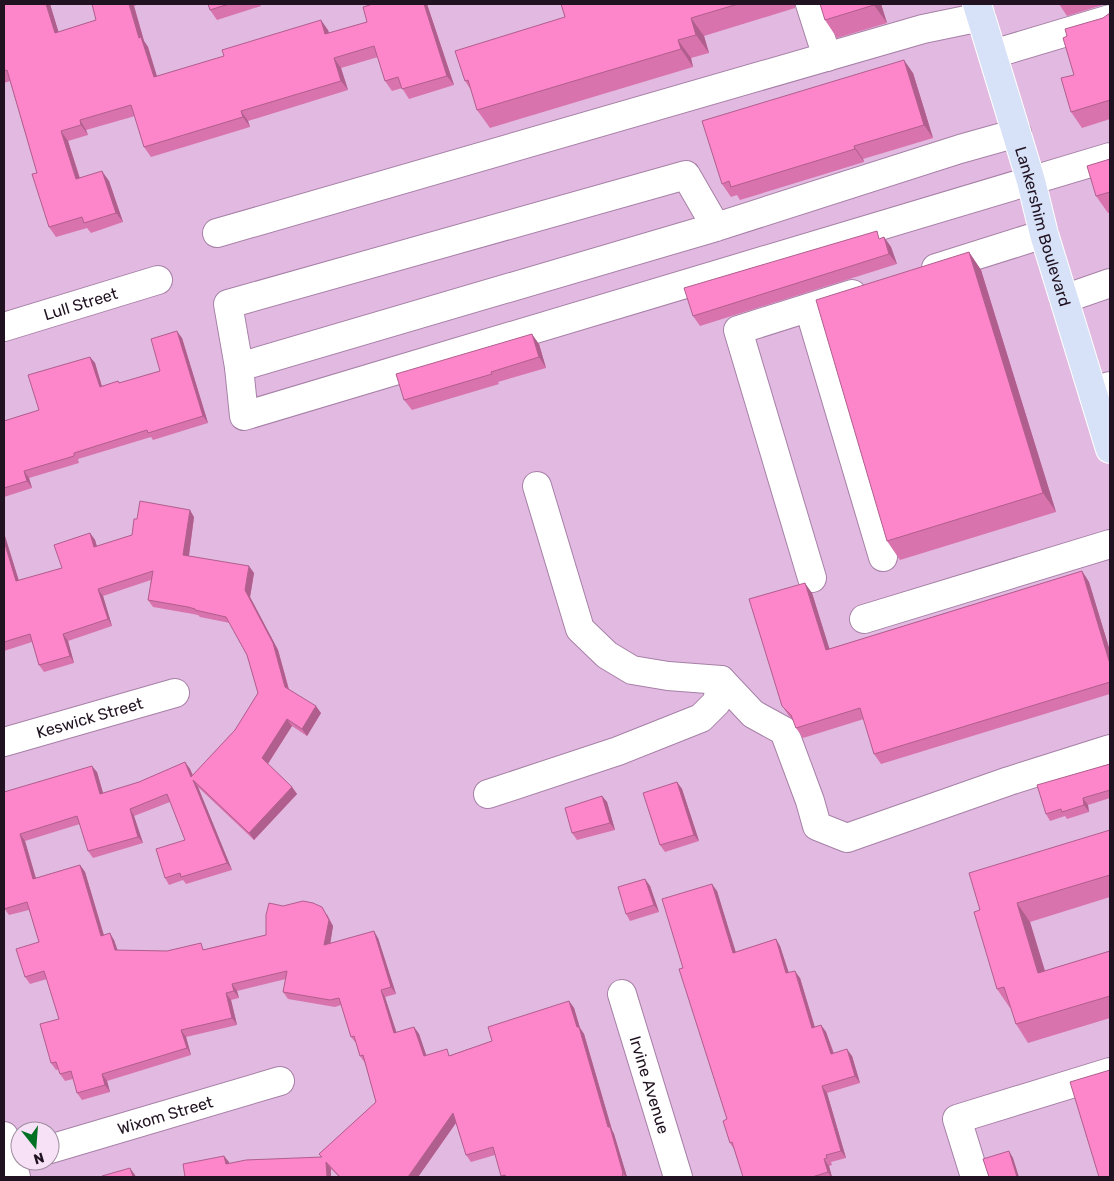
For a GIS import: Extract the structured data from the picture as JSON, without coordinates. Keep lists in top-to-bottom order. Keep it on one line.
{"streets":{"main road":["Lankershim Boulevard"],"street":["Lull Street","Keswick Street","Irvine Avenue","Wixom Street"]},"north":"bottom"}
